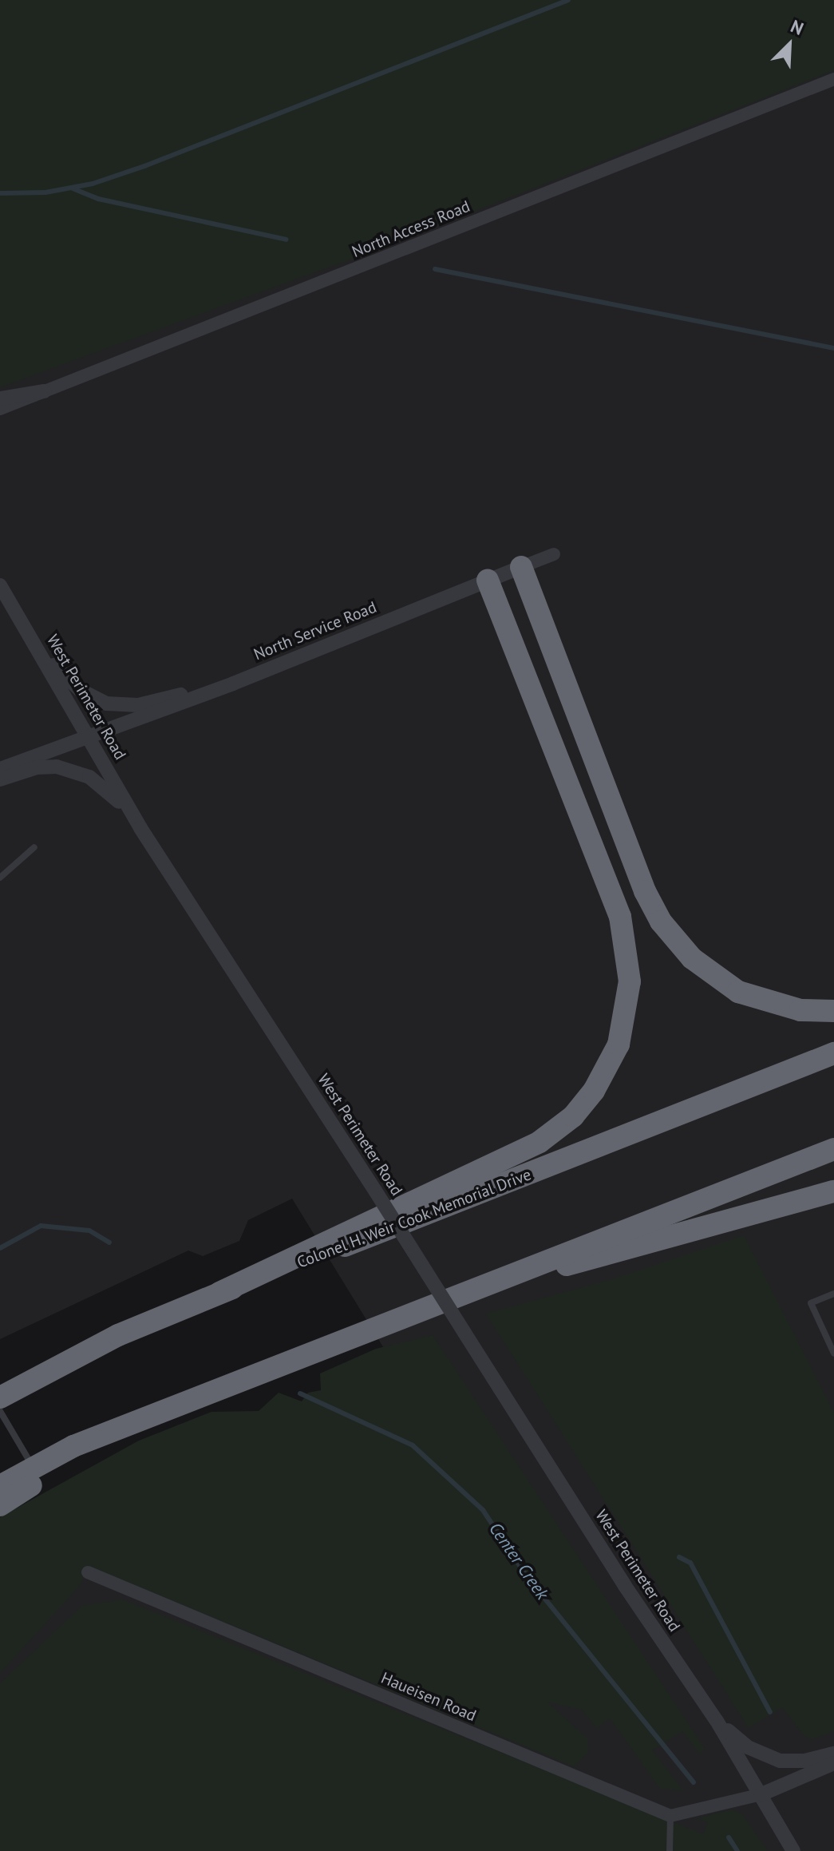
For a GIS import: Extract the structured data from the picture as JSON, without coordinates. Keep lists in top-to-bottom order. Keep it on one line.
{"streets":{"highway":["Colonel H. Weir Cook Memorial Drive"],"street":["North Access Road","North Service Road","West Perimeter Road","Haueisen Road"]},"crossings":[["North Service Road","West Perimeter Road"]],"water":["Center Creek"],"north":"top right"}
